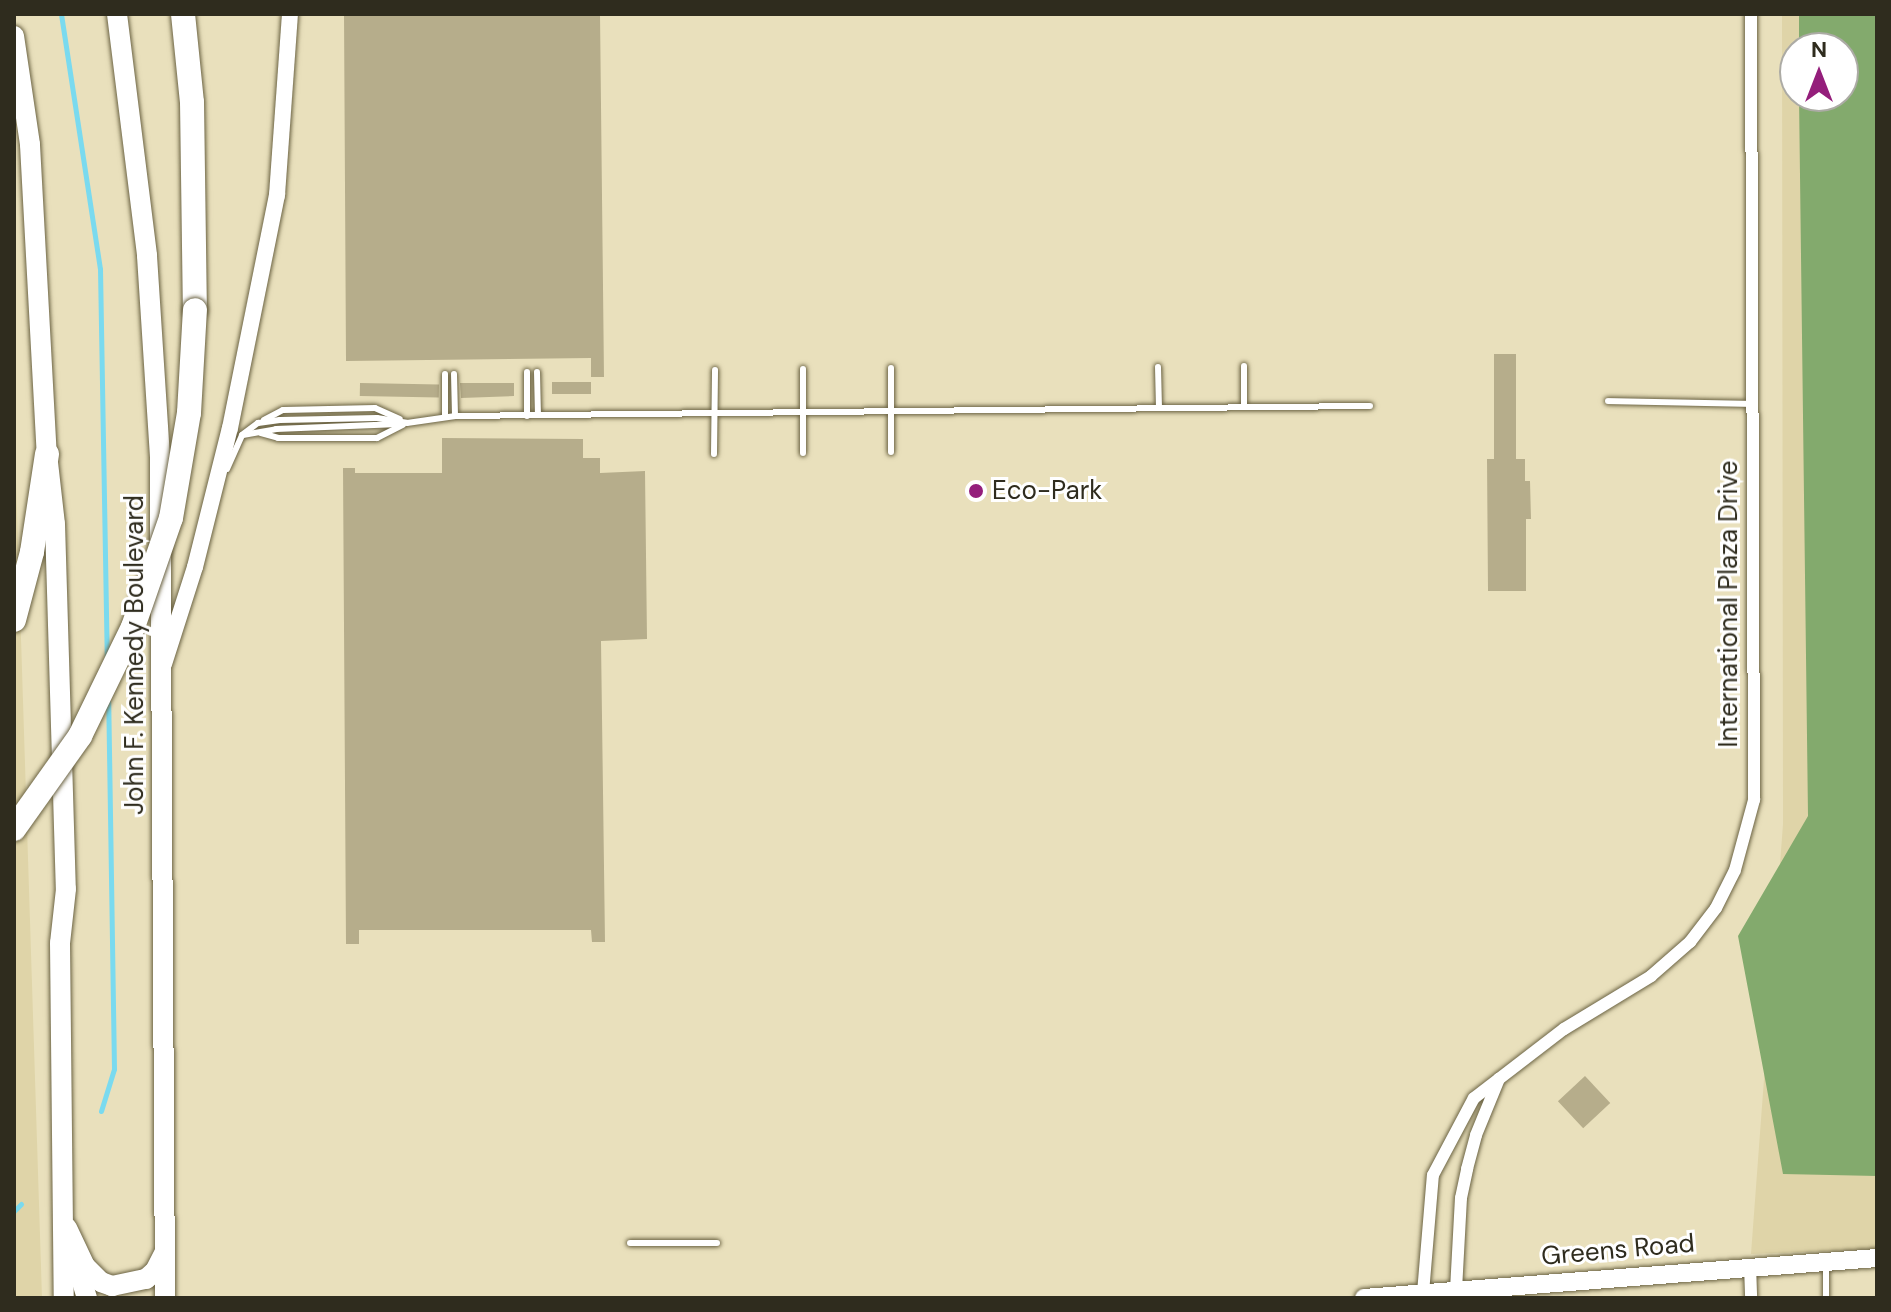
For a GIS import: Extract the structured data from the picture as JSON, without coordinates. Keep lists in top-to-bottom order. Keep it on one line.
{"streets":{"highway":["John F. Kennedy Boulevard"],"main road":["Greens Road"],"street":["International Plaza Drive"]},"crossings":[["International Plaza Drive","Greens Road"]],"places":["Eco-Park"],"north":"top"}
